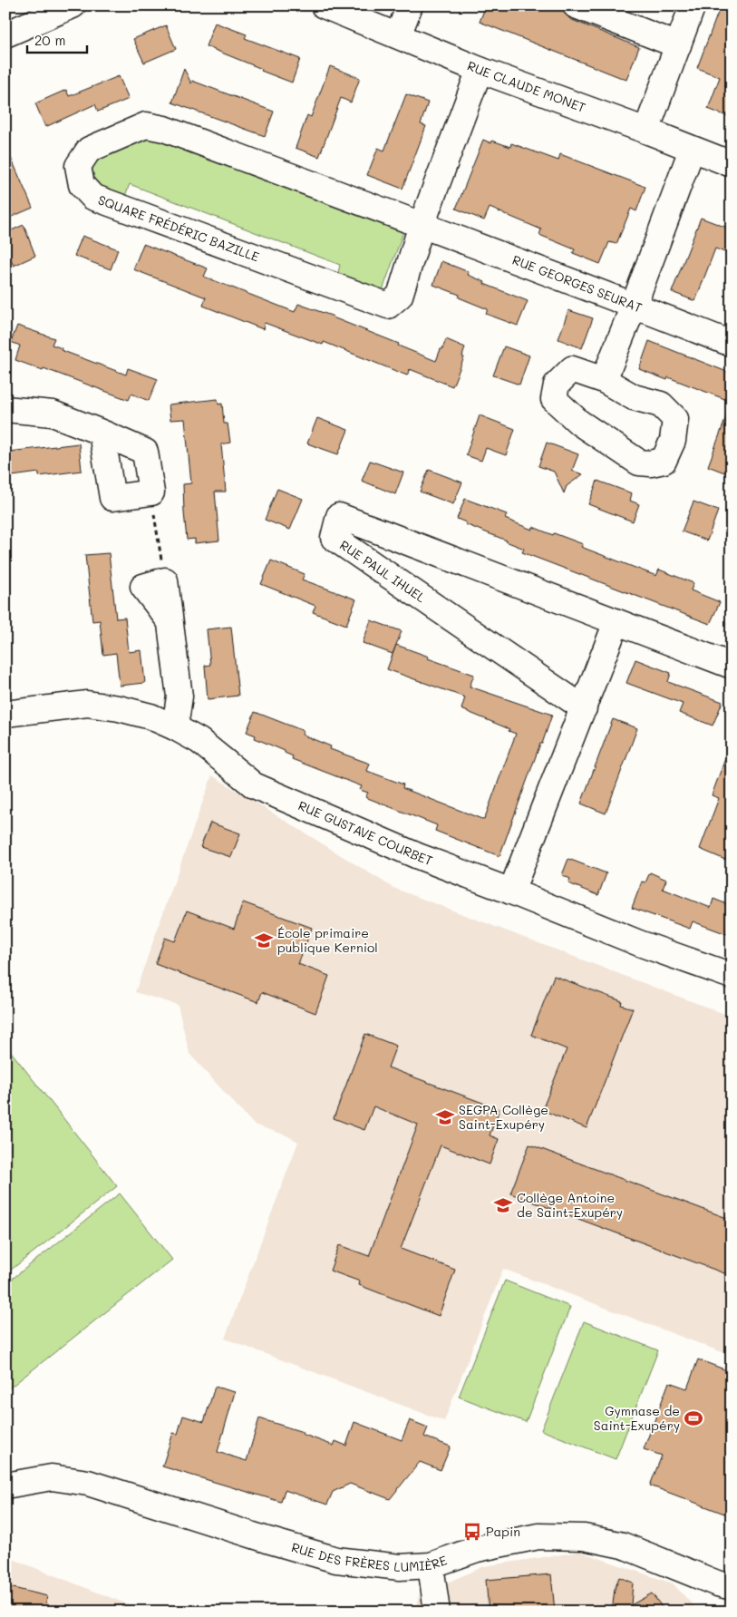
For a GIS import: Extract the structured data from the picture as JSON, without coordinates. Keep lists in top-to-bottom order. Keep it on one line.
{"streets":{"street":["RUE CLAUDE MONET","SQUARE FRÉDÉRIC BAZILLE","RUE GEORGES SEURAT","RUE PAUL IHUEL","RUE GUSTAVE COURBET","RUE DES FRÈRES LUMIÈRE"]},"crossings":[["SQUARE FRÉDÉRIC BAZILLE","RUE GEORGES SEURAT"]],"places":{"school or university":["École primaire publique Kerniol","SEGPA Collège Saint-Exupéry","Collège Antoine de Saint-Exupéry"],"sports":["Gymnase de Saint-Exupéry"],"bus stop":["Papin"]},"scale_bar":"20 m"}
